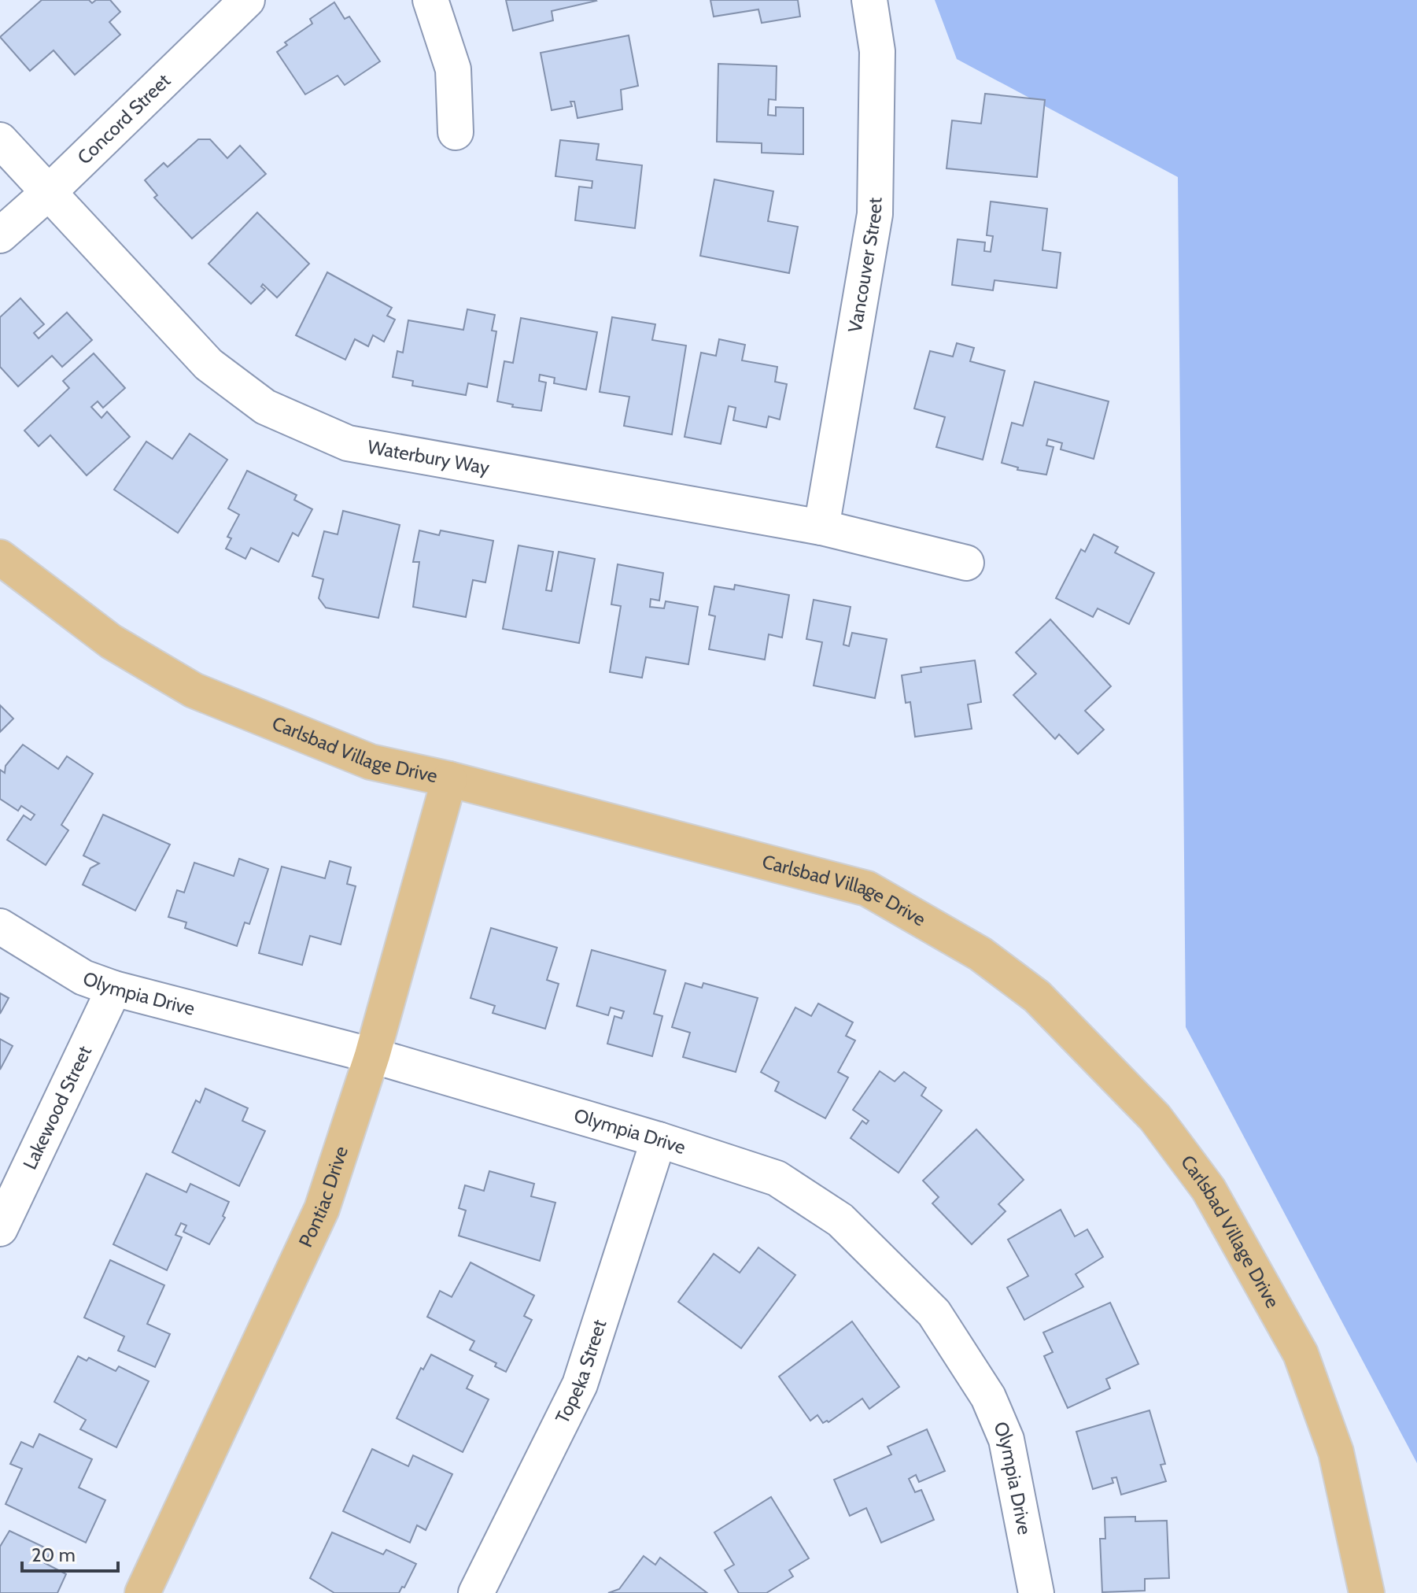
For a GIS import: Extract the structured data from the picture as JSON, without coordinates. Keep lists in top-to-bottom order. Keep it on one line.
{"streets":{"main road":["Carlsbad Village Drive","Pontiac Drive"],"street":["Concord Street","Vancouver Street","Waterbury Way","Olympia Drive","Lakewood Street","Topeka Street"]},"crossings":[["Concord Street","Waterbury Way"],["Vancouver Street","Waterbury Way"],["Carlsbad Village Drive","Pontiac Drive"],["Olympia Drive","Lakewood Street"],["Olympia Drive","Pontiac Drive"],["Olympia Drive","Topeka Street"]],"scale_bar":"20 m"}
